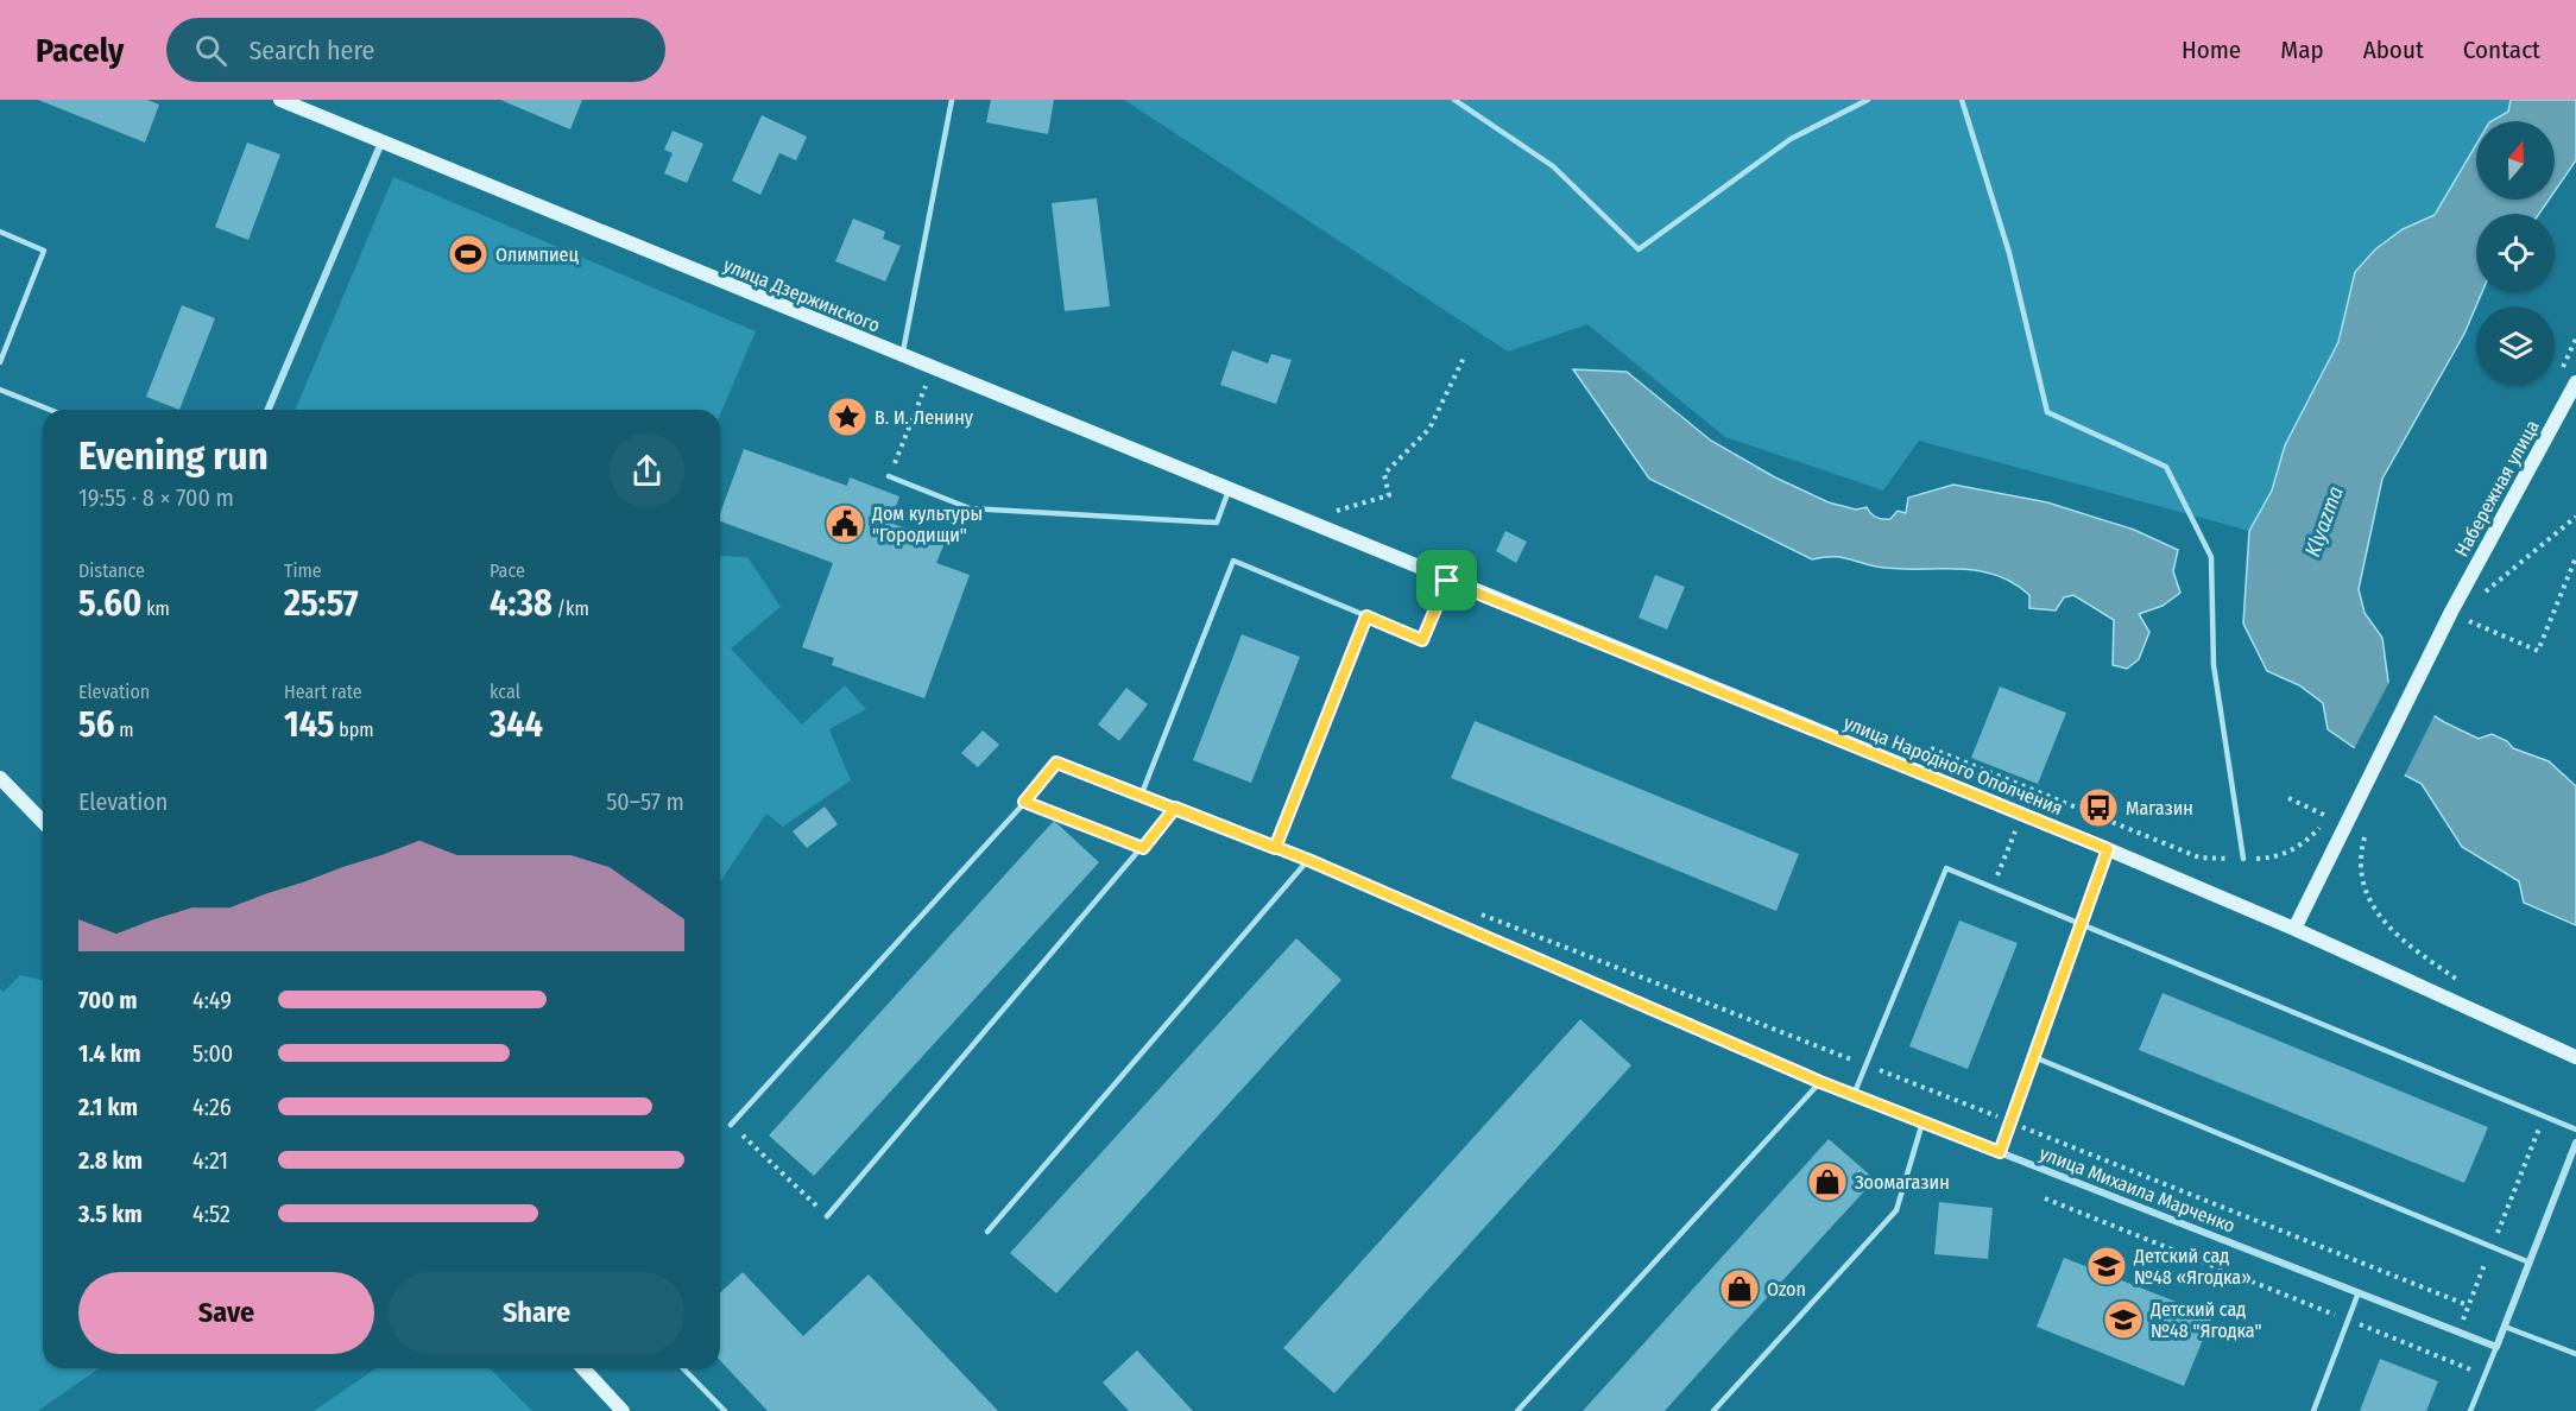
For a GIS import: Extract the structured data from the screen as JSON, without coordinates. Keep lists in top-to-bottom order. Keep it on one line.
{"streets":{"street":["улица Дзержинского","Набережная улица","улица Народного Ополчения","улица Михаила Марченко"]},"crossings":[["улица Дзержинского","улица Народного Ополчения"],["Набережная улица","улица Народного Ополчения"]],"water":["Klyazma"],"places":{"sports":["Олимпиец"],"place":["В. И. Ленину"],"public building":["Дом культуры \"Городищи\""],"bus stop":["Магазин"],"shop":["Зоомагазин","Ozon"],"school or university":["Детский сад №48 «Ягодка»","Детский сад №48 \"Ягодка\""]},"north":"top","page":{"header":"Pacely","search":"Search here","nav":["Home","Map","About","Contact"],"heading":["Evening run","19:55 · 8 × 700 m"],"stats":[["Distance","5.60 km"],["Time","25:57"],["Pace","4:38 /km"],["Elevation","56 m"],["Heart rate","145 bpm"],["kcal","344"]],"chart":["Elevation","50–57 m"],"list":[{"name":"700 m","note":"4:49"},{"name":"1.4 km","note":"5:00"},{"name":"2.1 km","note":"4:26"},{"name":"2.8 km","note":"4:21"},{"name":"3.5 km","note":"4:52"}],"buttons":["Save","Share"]}}
